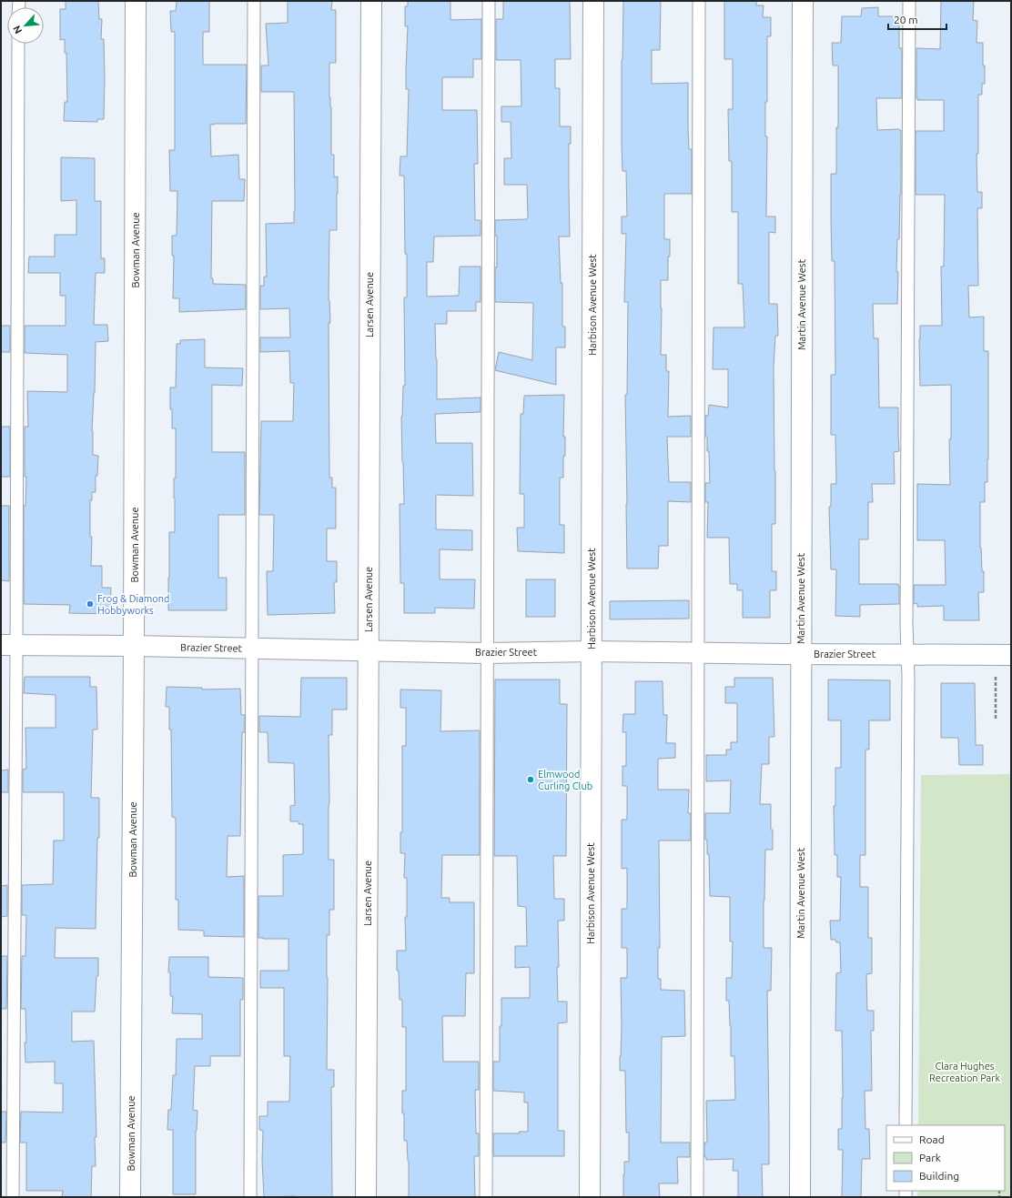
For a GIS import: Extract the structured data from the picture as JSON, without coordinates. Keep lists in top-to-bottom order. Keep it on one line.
{"streets":{"street":["Bowman Avenue","Larsen Avenue","Harbison Avenue West","Martin Avenue West","Brazier Street"]},"crossings":[["Bowman Avenue","Brazier Street"],["Larsen Avenue","Brazier Street"],["Harbison Avenue West","Brazier Street"],["Martin Avenue West","Brazier Street"]],"parks":["Clara Hughes Recreation Park"],"places":["Frog & Diamond Hobbyworks","Elmwood Curling Club"],"legend":["Road","Park","Building"],"scale_bar":"20 m","north":"bottom left"}
